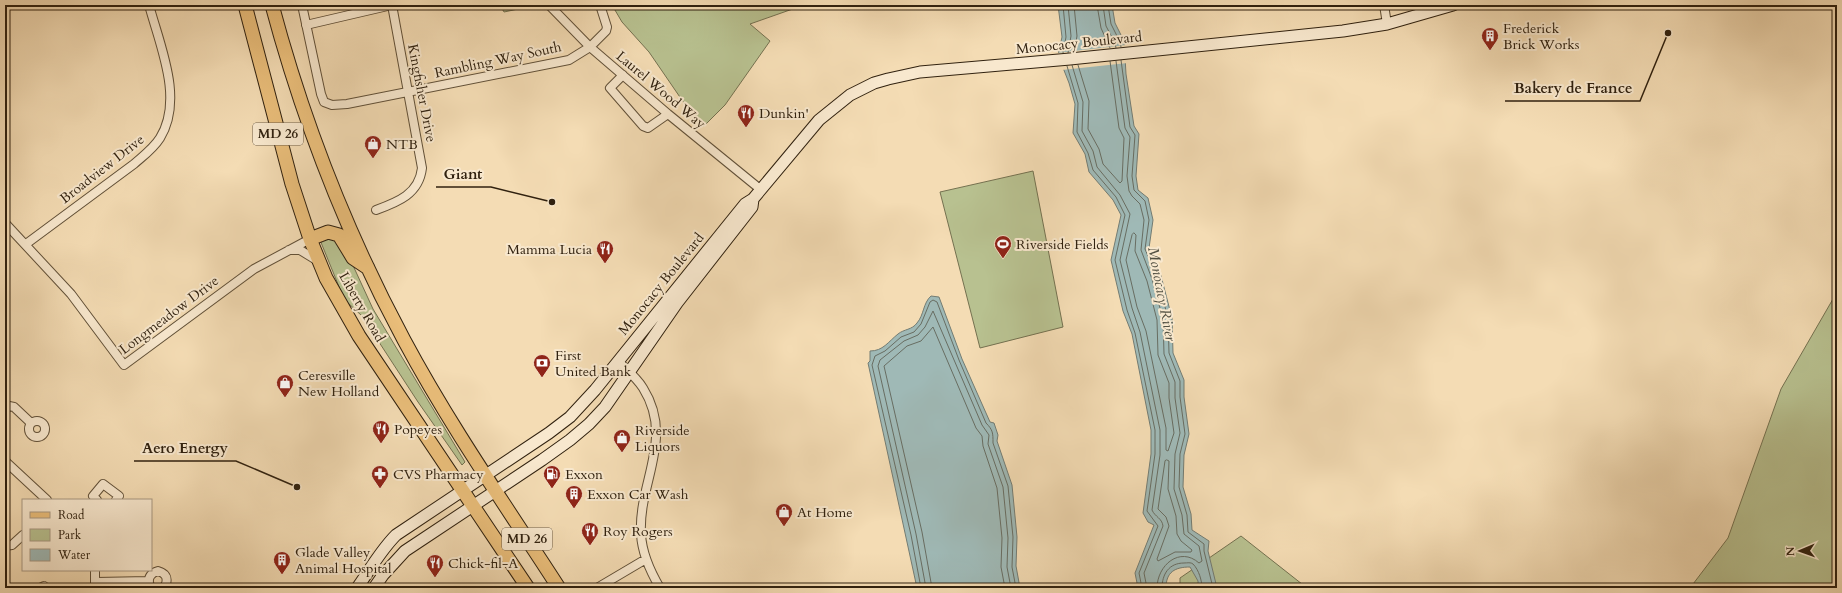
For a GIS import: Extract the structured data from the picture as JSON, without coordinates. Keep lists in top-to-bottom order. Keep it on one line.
{"streets":{"main road":["Monocacy Boulevard","MD 26","Liberty Road"],"street":["Rambling Way South","Laurel Wood Way","Kingfisher Drive","Broadview Drive","Longmeadow Drive"]},"crossings":[["Monocacy Boulevard","Laurel Wood Way"],["Monocacy Boulevard","Liberty Road"],["Rambling Way South","Laurel Wood Way"],["Rambling Way South","Kingfisher Drive"],["Broadview Drive","Longmeadow Drive"],["Liberty Road","Longmeadow Drive"]],"water":["Monocacy River"],"places":{"other":["Bakery de France","Giant","Aero Energy"],"building":["Frederick Brick Works","Exxon Car Wash","Glade Valley Animal Hospital"],"restaurant":["Dunkin'","Mamma Lucia","Popeyes","Roy Rogers","Chick-fil-A"],"shop":["NTB","Ceresville New Holland","Riverside Liquors","At Home"],"sports":["Riverside Fields"],"bank":["First United Bank"],"pharmacy":["CVS Pharmacy"],"fuel station":["Exxon"]},"legend":["Road","Park","Water"],"north":"left"}
